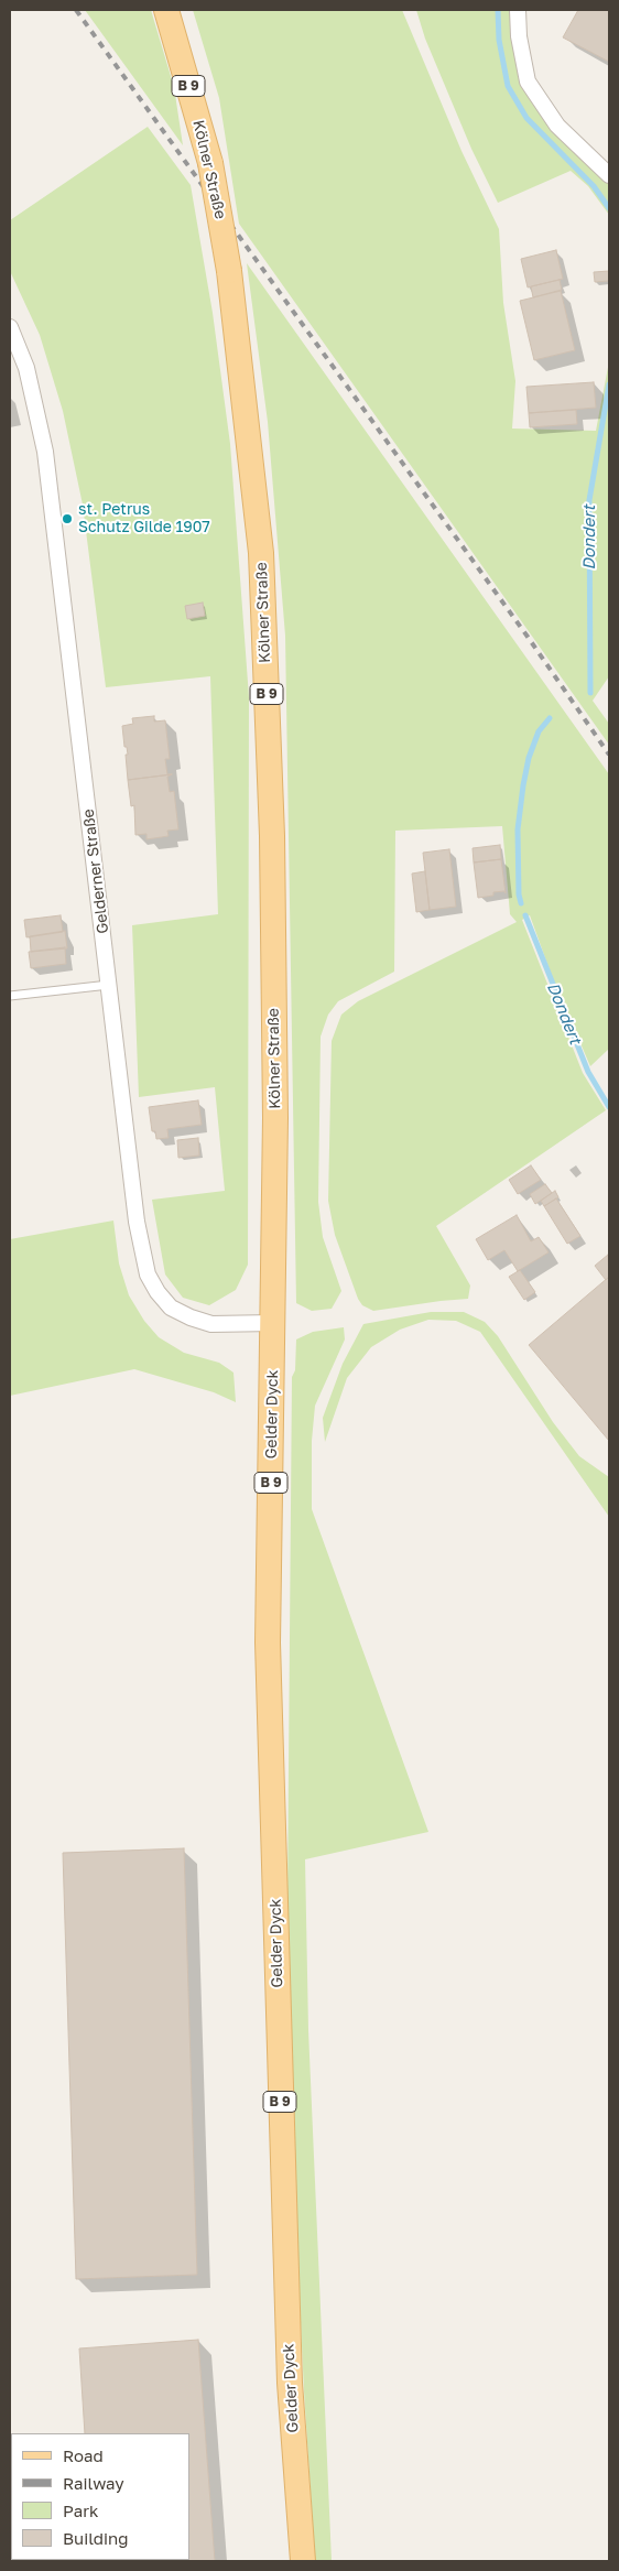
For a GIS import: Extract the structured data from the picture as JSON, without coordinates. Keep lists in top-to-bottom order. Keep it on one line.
{"streets":{"main road":["B 9","Kölner Straße","Gelder Dyck"],"street":["Gelderner Straße"]},"crossings":[["Kölner Straße","Gelderner Straße"],["Kölner Straße","Gelder Dyck"],["Gelderner Straße","Gelder Dyck"]],"water":["Dondert"],"places":["st. Petrus Schutz Gilde 1907"],"legend":["Road","Railway","Park","Building"]}
